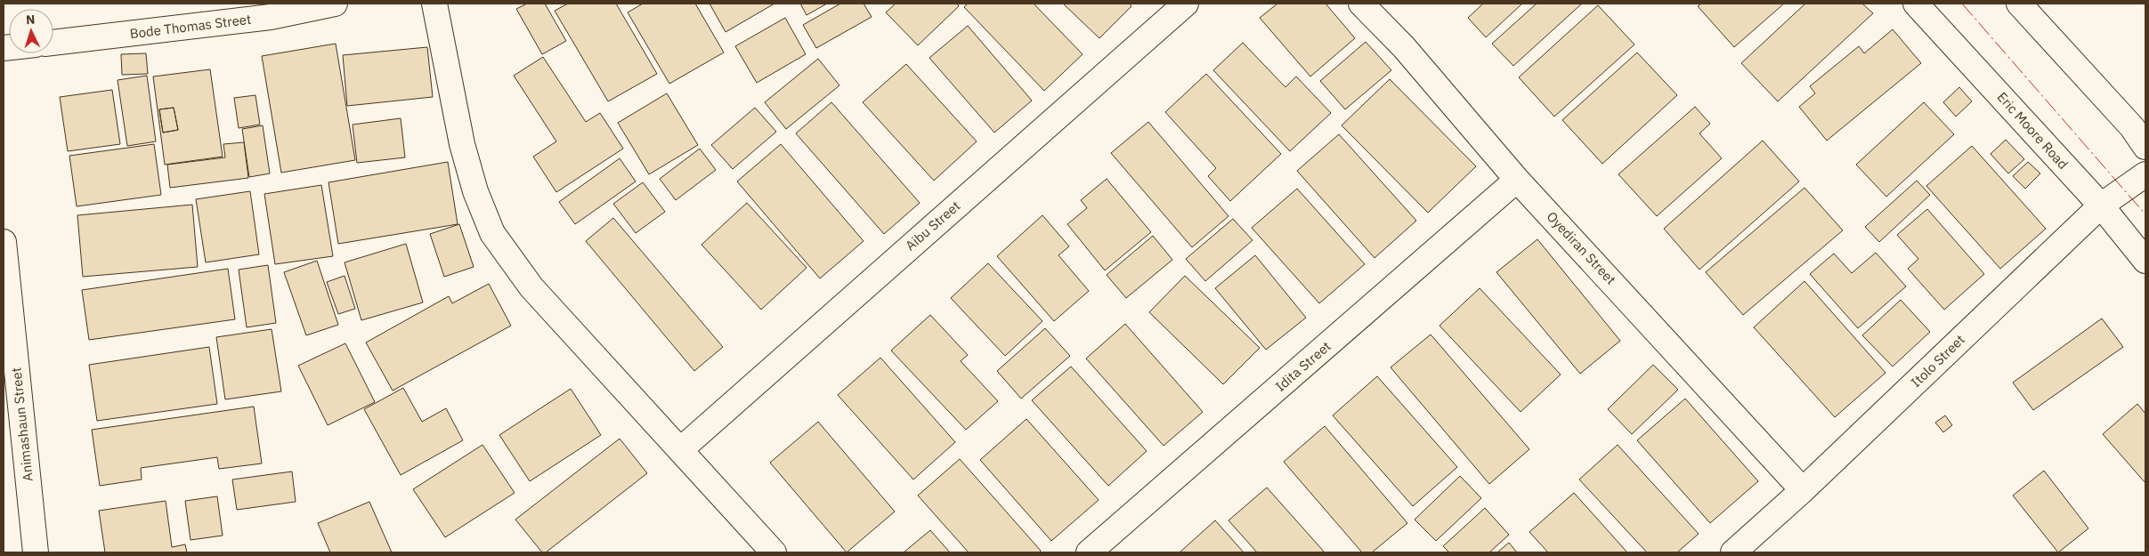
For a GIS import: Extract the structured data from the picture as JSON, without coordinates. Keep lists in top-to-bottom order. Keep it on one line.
{"streets":{"street":["Bode Thomas Street","Eric Moore Road","Aibu Street","Oyediran Street","Itolo Street","Idita Street","Animashaun Street"]},"crossings":[["Eric Moore Road","Itolo Street"],["Oyediran Street","Itolo Street"],["Oyediran Street","Idita Street"]],"north":"top"}
